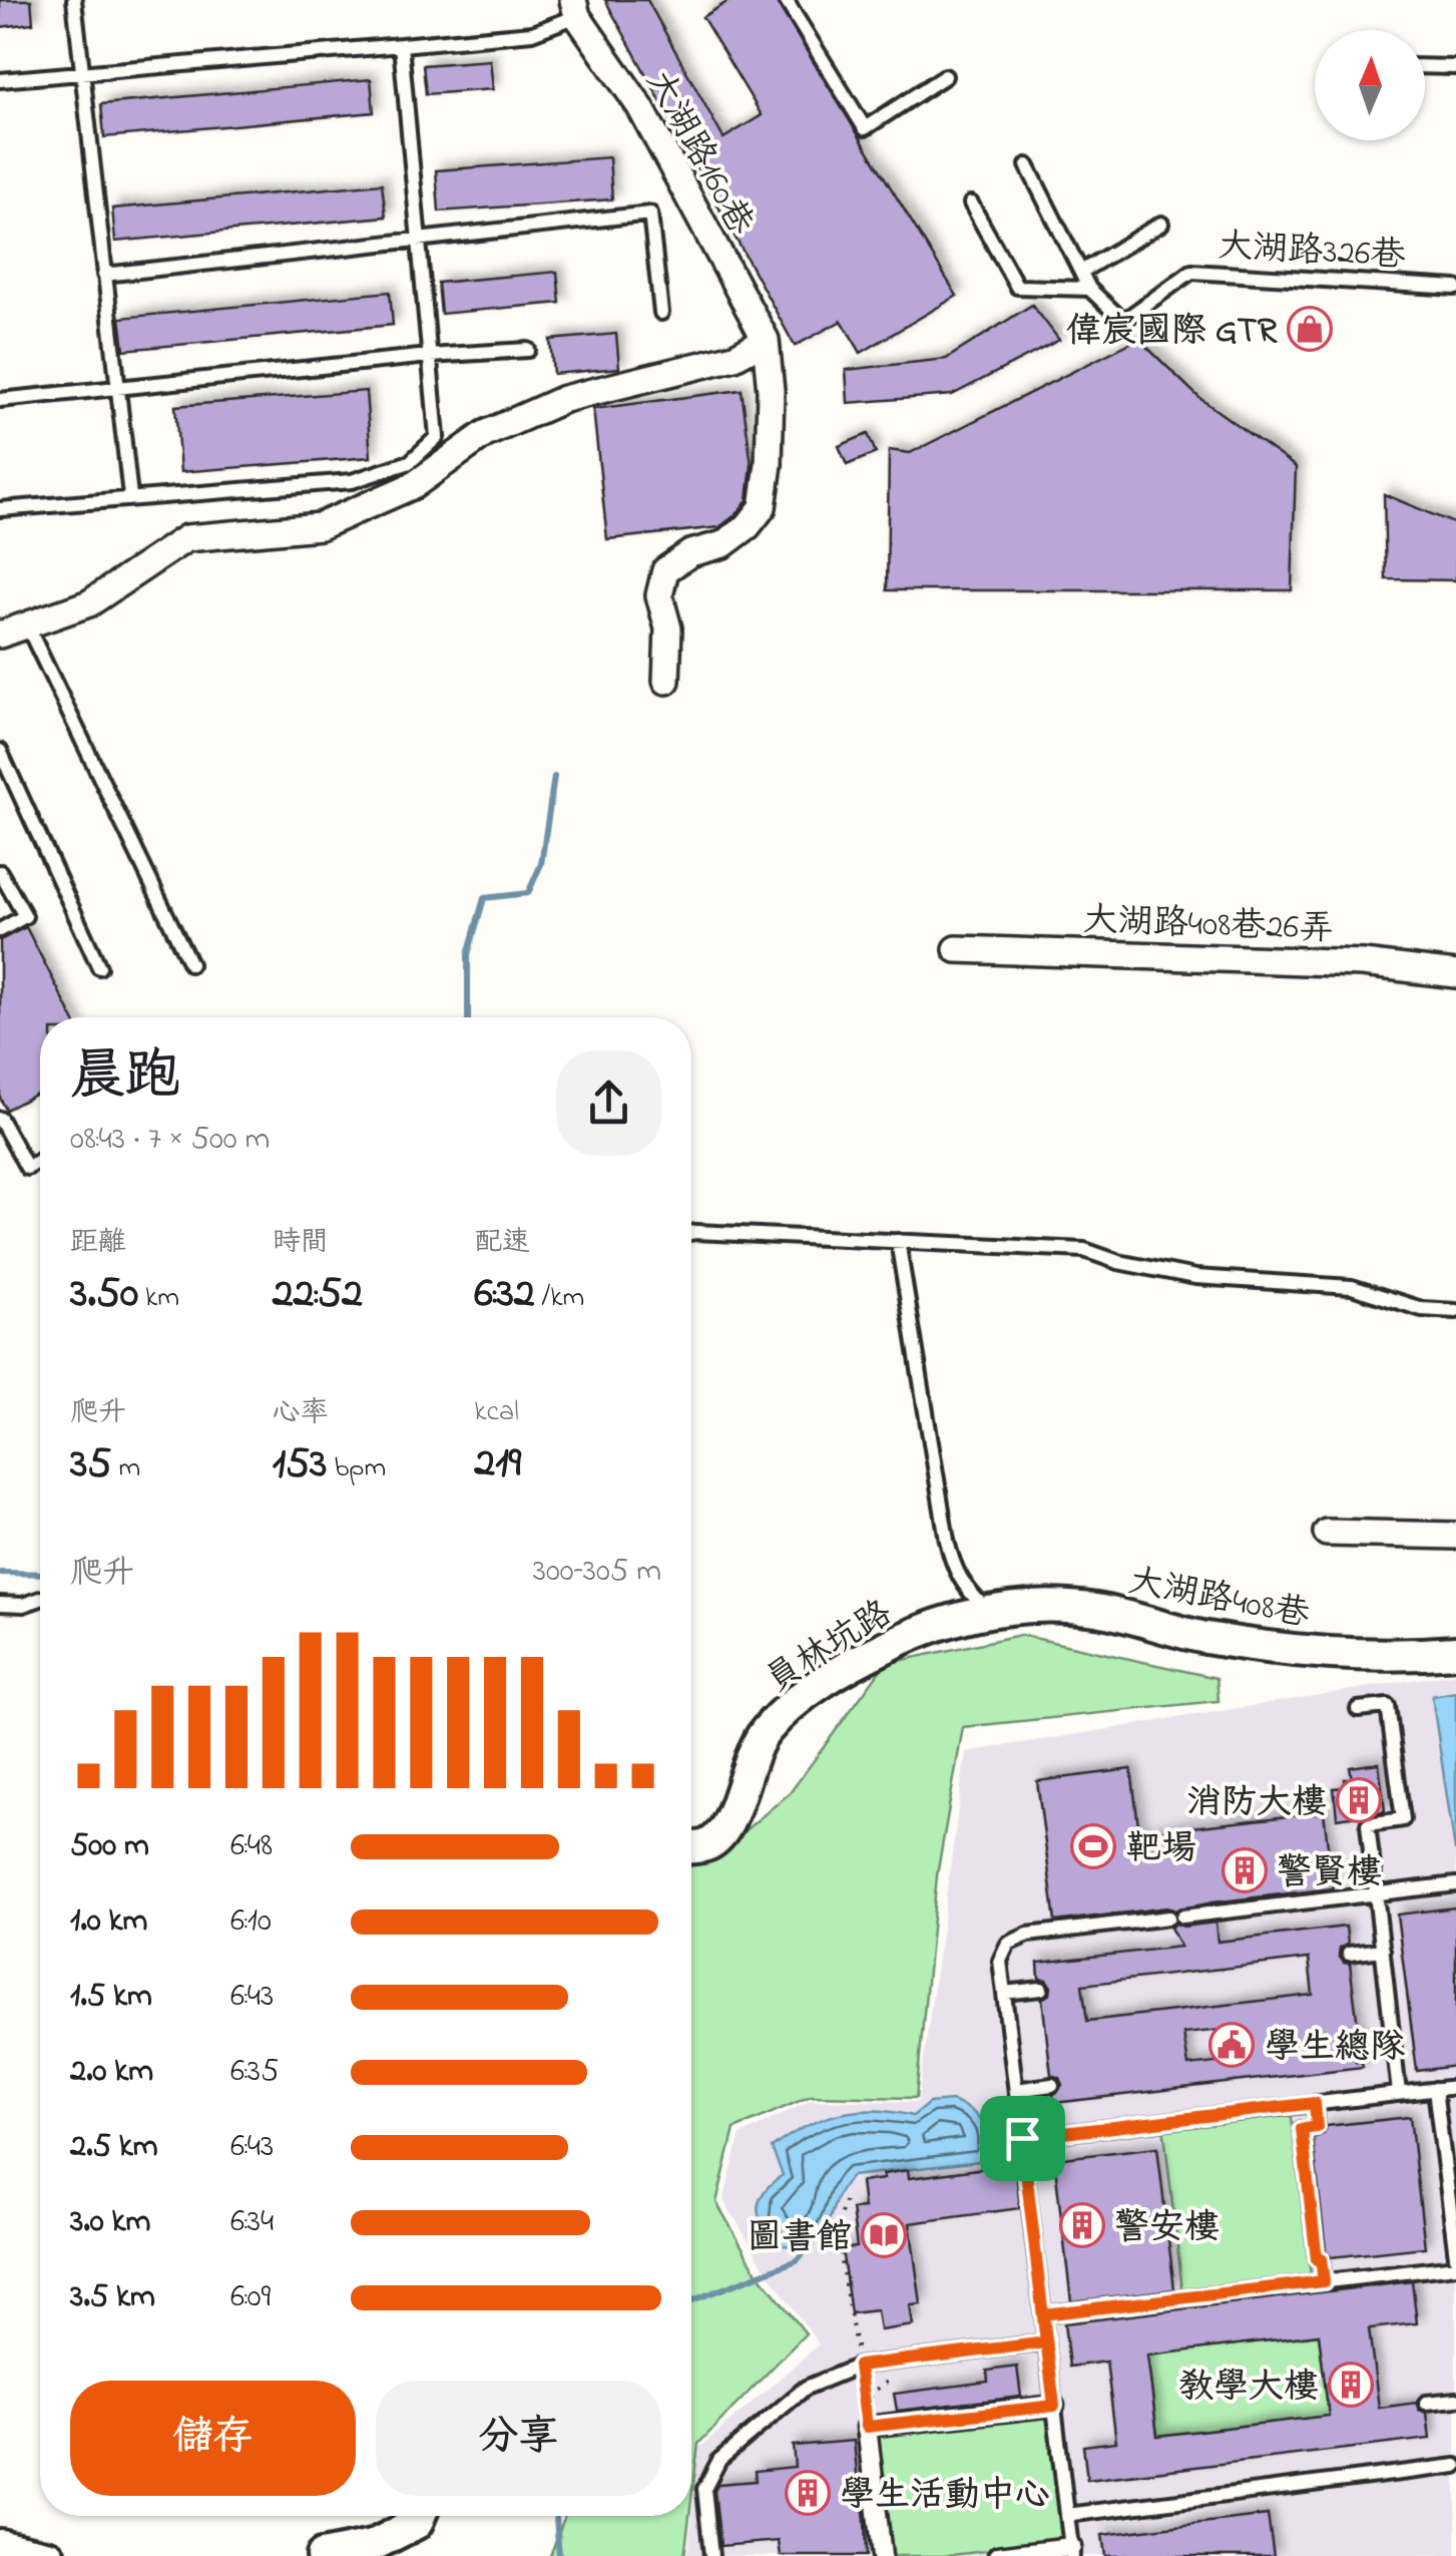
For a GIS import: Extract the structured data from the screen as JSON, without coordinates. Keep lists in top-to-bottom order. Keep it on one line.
{"streets":{"street":["大湖路160巷","大湖路408巷26弄","大湖路408巷","員林坑路"],"lane":["大湖路326巷"]},"crossings":[["大湖路408巷","員林坑路"]],"places":{"shop":["偉宸國際 GTR"],"building":["消防大樓","警賢樓","警安樓","教學大樓","學生活動中心"],"sports":["靶場"],"public building":["學生總隊"],"library":["圖書館"]},"north":"top","page":{"heading":["晨跑","08:43 · 7 × 500 m"],"stats":[["距離","3.50 km"],["時間","22:52"],["配速","6:32 /km"],["爬升","35 m"],["心率","153 bpm"],["kcal","219"]],"chart":["爬升","300–305 m"],"list":[{"name":"500 m","note":"6:48"},{"name":"1.0 km","note":"6:10"},{"name":"1.5 km","note":"6:43"},{"name":"2.0 km","note":"6:35"},{"name":"2.5 km","note":"6:43"},{"name":"3.0 km","note":"6:34"},{"name":"3.5 km","note":"6:09"}],"buttons":["儲存","分享"]}}
